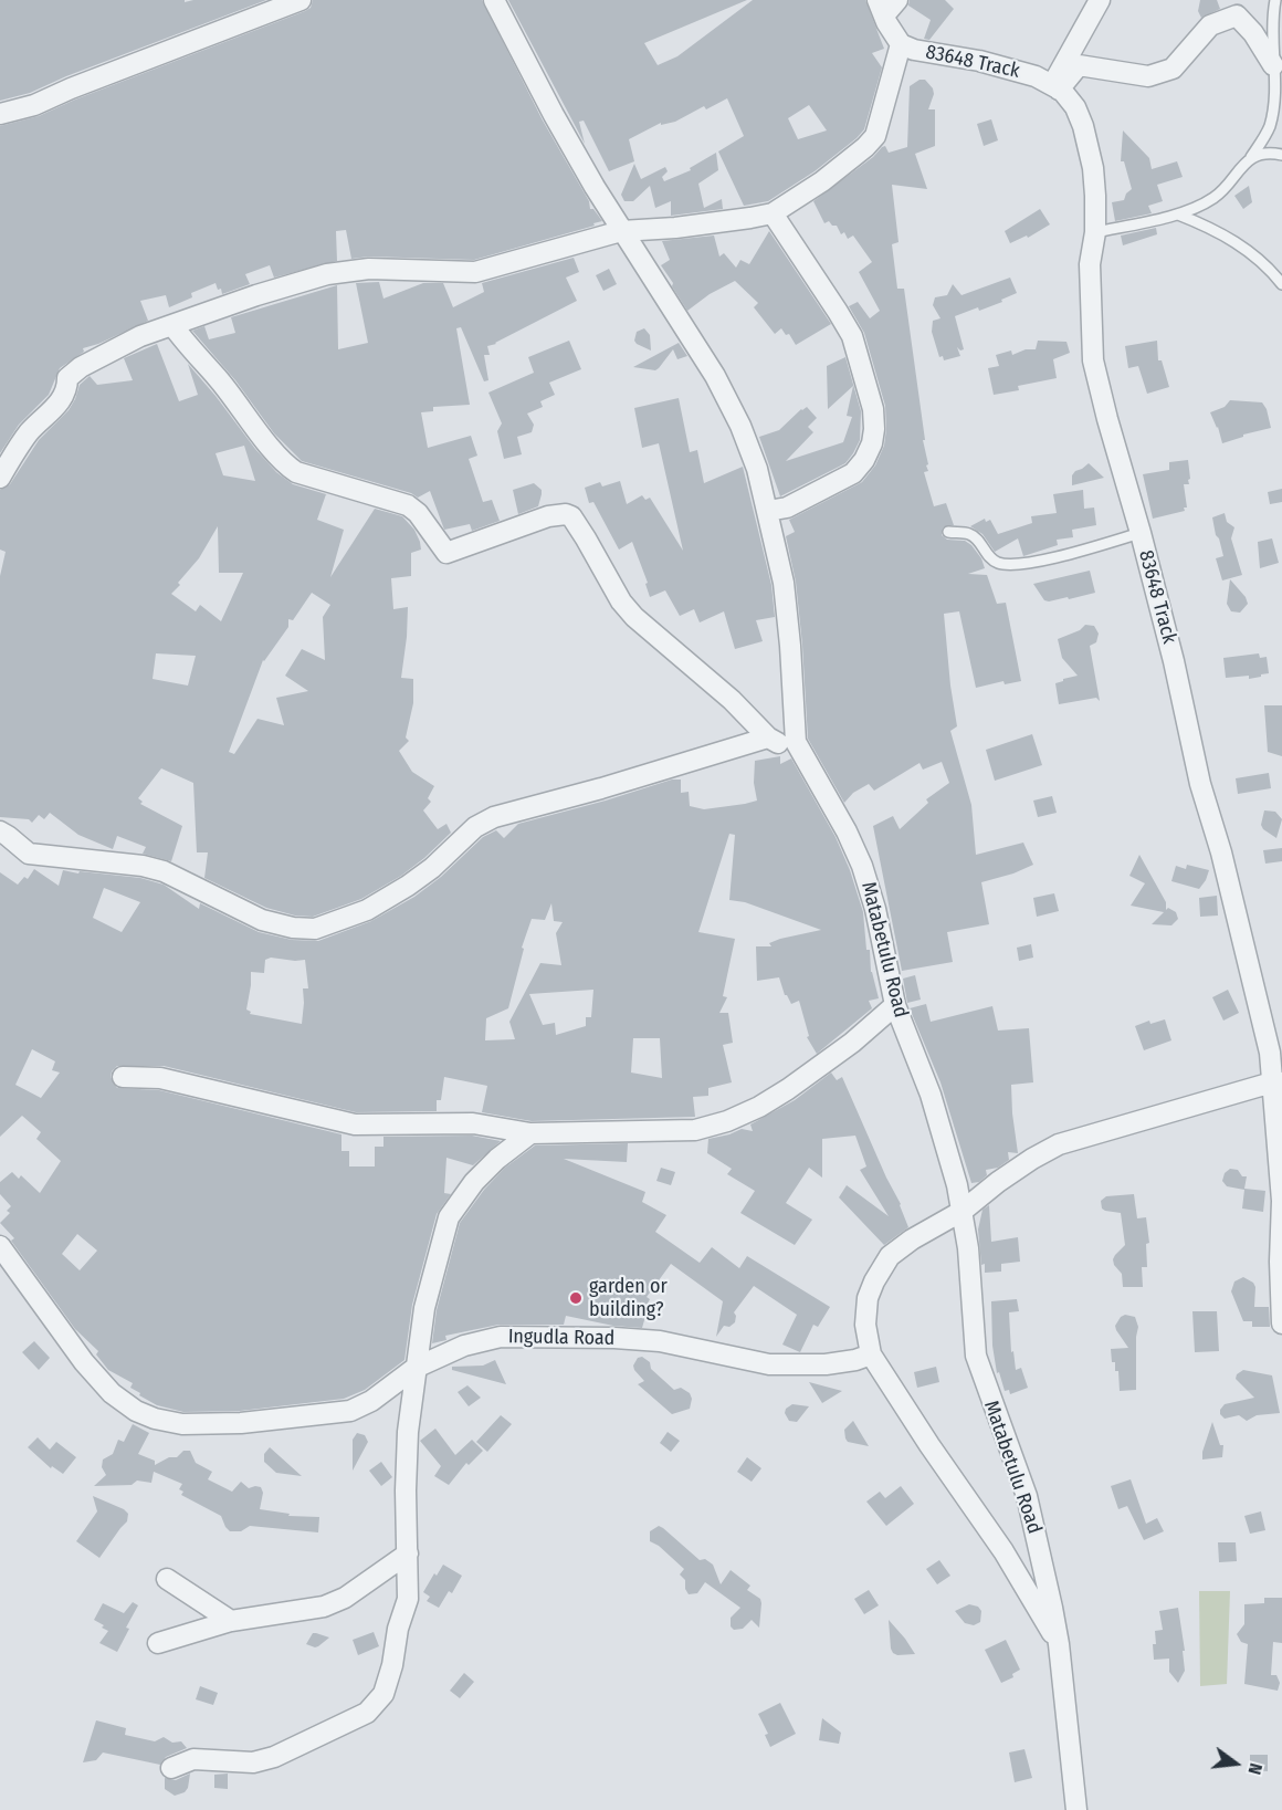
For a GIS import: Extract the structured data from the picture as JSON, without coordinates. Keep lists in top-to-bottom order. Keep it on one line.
{"streets":{"street":["83648 Track","Matabetulu Road","Ingudla Road"]},"places":["garden or building?"],"north":"right"}
